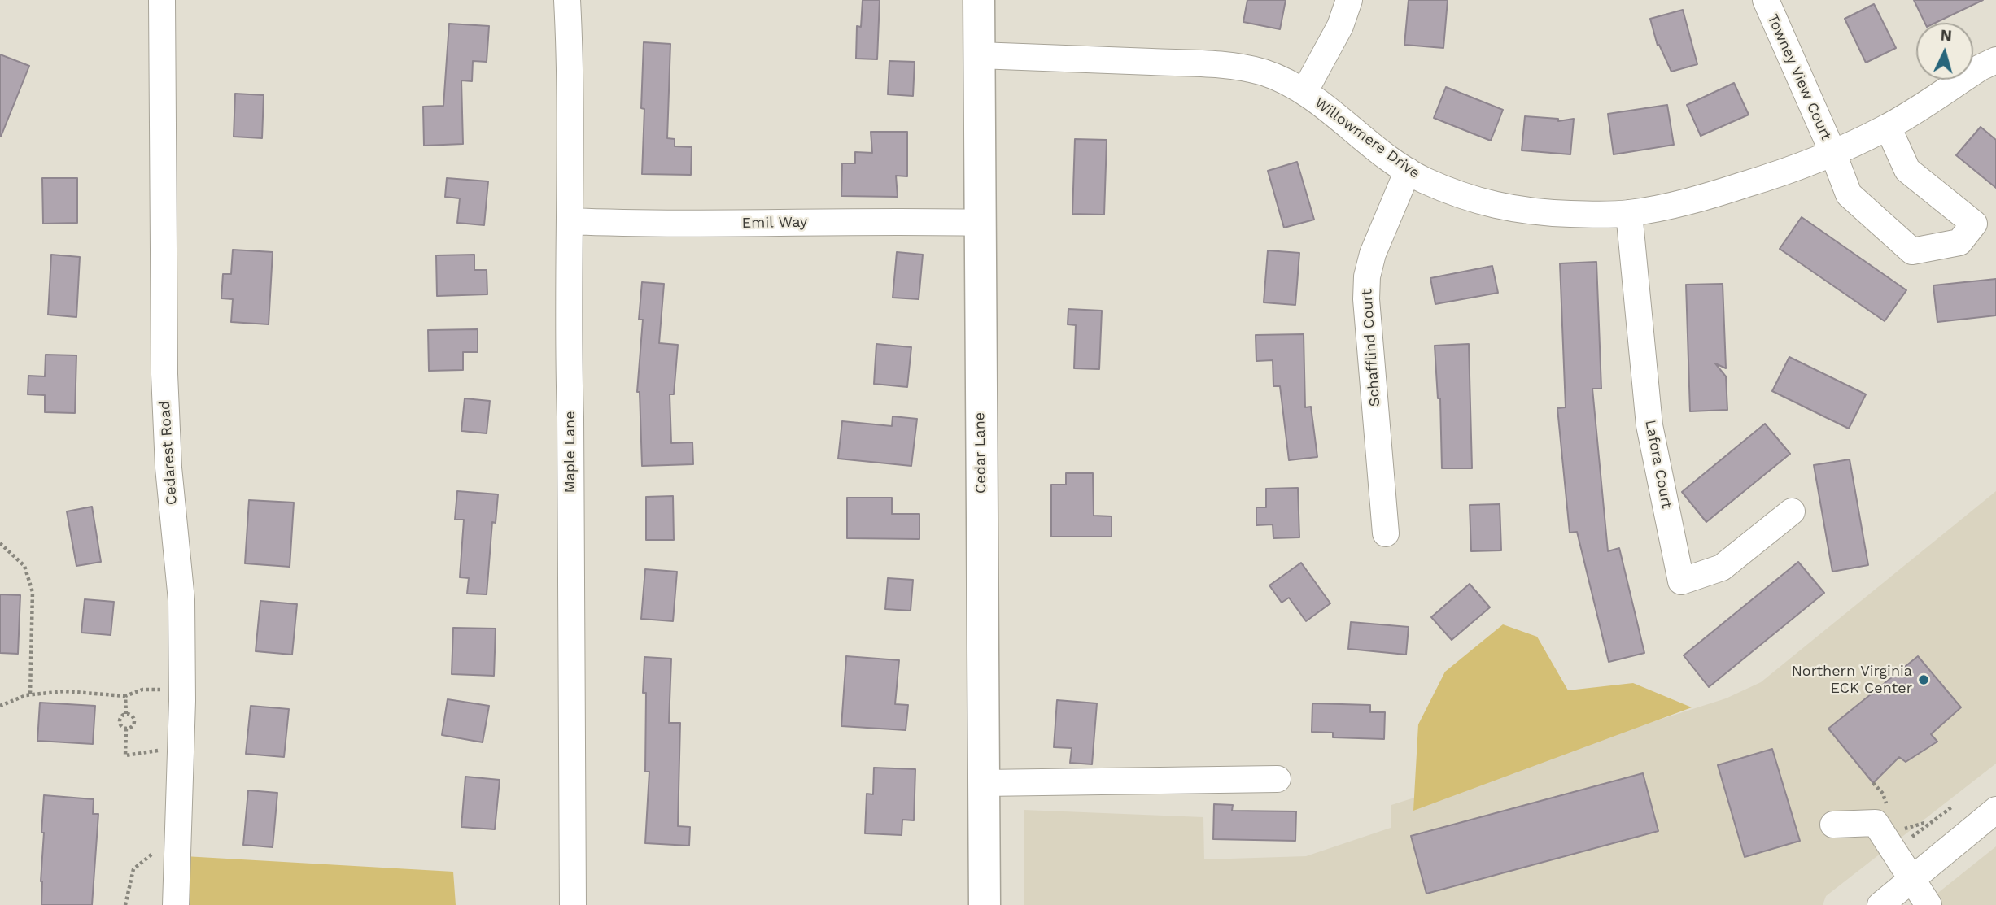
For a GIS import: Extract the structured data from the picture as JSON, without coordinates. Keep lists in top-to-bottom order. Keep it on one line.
{"streets":{"main road":["Cedar Lane"],"street":["Towney View Court","Willowmere Drive","Emil Way","Schafflind Court","Maple Lane","Cedarest Road","Lafora Court"]},"crossings":[["Towney View Court","Willowmere Drive"],["Willowmere Drive","Schafflind Court"],["Willowmere Drive","Cedar Lane"],["Willowmere Drive","Lafora Court"],["Emil Way","Maple Lane"],["Emil Way","Cedar Lane"]],"places":["Northern Virginia ECK Center"],"north":"top"}
